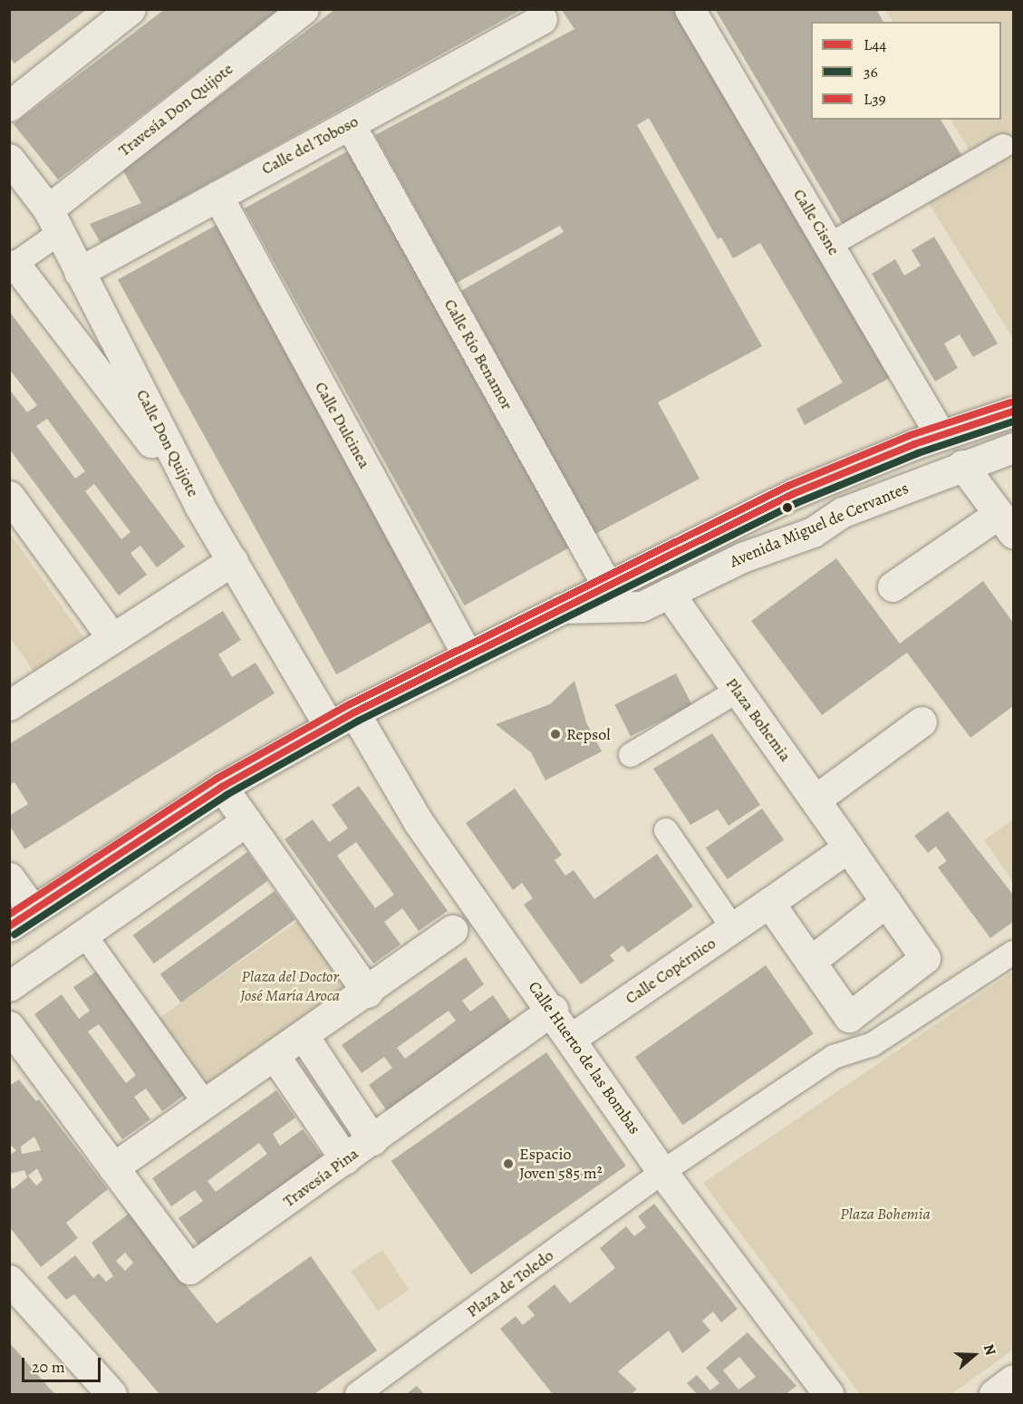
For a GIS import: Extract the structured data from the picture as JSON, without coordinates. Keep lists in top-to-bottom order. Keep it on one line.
{"streets":{"street":["Travesía Don Quijote","Calle del Toboso","Calle Cisne","Calle Río Benamor","Calle Dulcinea","Calle Don Quijote","Avenida Miguel de Cervantes","Plaza Bohemia","Calle Copérnico","Calle Huerto de las Bombas","Travesía Pina","Plaza de Toledo"]},"crossings":[["Travesía Don Quijote","Calle Don Quijote"],["Calle del Toboso","Calle Río Benamor"],["Calle del Toboso","Calle Dulcinea"],["Calle del Toboso","Calle Don Quijote"],["Calle Cisne","Avenida Miguel de Cervantes"],["Calle Río Benamor","Avenida Miguel de Cervantes"],["Calle Dulcinea","Avenida Miguel de Cervantes"],["Calle Don Quijote","Avenida Miguel de Cervantes"],["Avenida Miguel de Cervantes","Plaza Bohemia"],["Avenida Miguel de Cervantes","Calle Huerto de las Bombas"],["Plaza Bohemia","Calle Copérnico"],["Calle Copérnico","Calle Huerto de las Bombas"],["Calle Huerto de las Bombas","Travesía Pina"],["Calle Huerto de las Bombas","Plaza de Toledo"]],"parks":["Plaza del Doctor José María Aroca","Plaza Bohemia"],"places":["Repsol","Espacio Joven 585 m²"],"lines":["transit line L39","transit line L44","transit line 36"],"legend":["L44","36","L39"],"scale_bar":"20 m","north":"right"}
